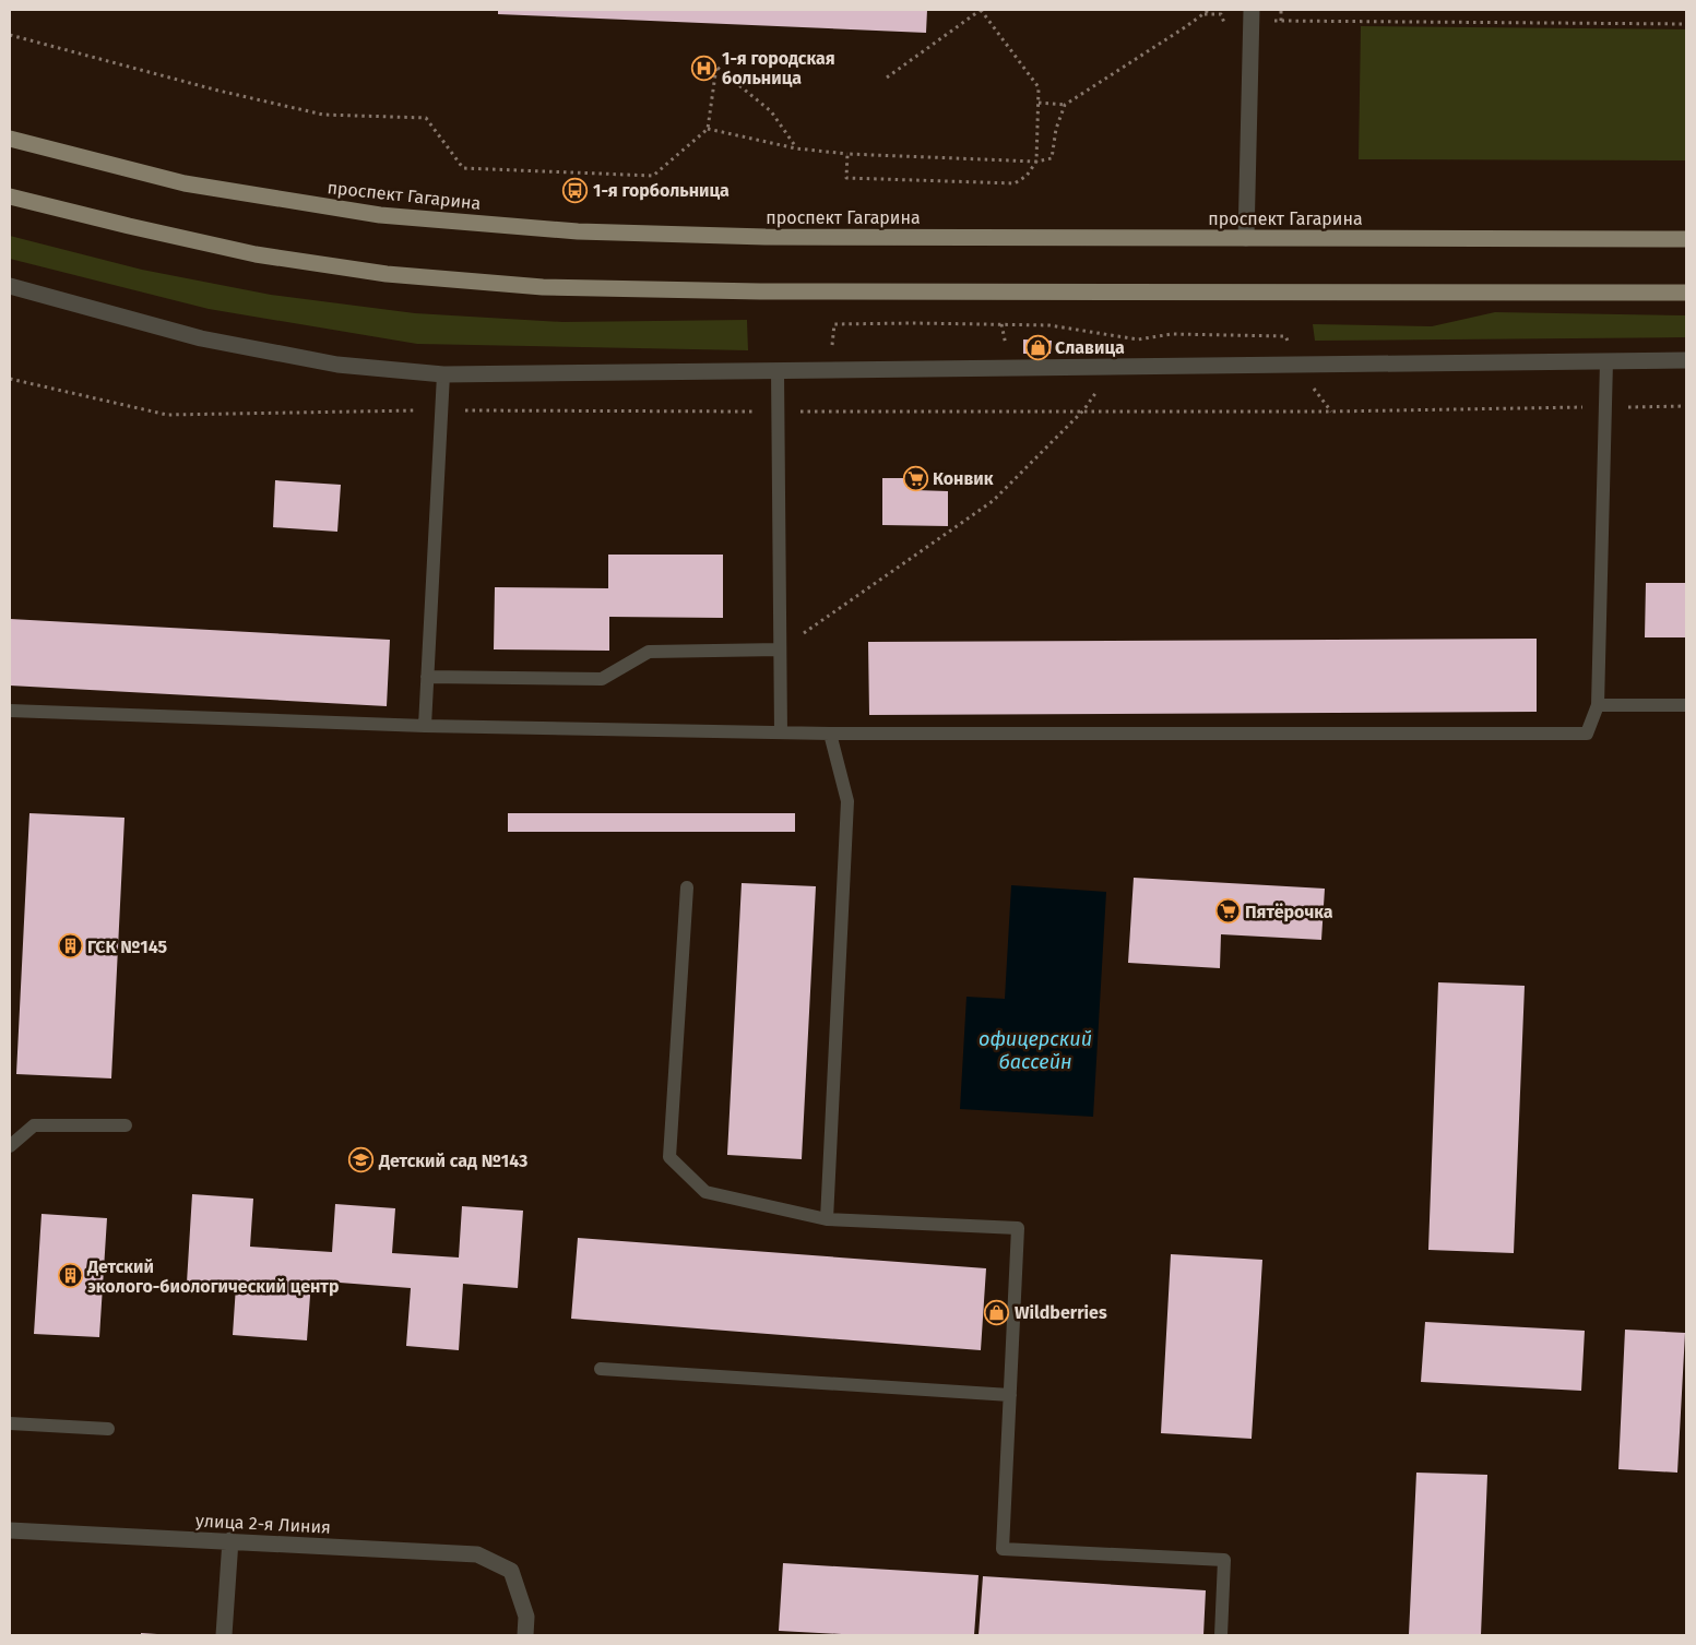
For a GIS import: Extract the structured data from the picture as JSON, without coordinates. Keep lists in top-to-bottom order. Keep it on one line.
{"streets":{"main road":["проспект Гагарина"],"street":["улица 2-я Линия"]},"water":["офицерский бассейн"],"places":{"hospital":["1-я городская больница"],"bus stop":["1-я горбольница"],"shop":["Славица","Wildberries"],"supermarket":["Конвик","Пятёрочка"],"building":["ГСК №145","Детский эколого-биологический центр"],"school or university":["Детский сад №143"]}}
